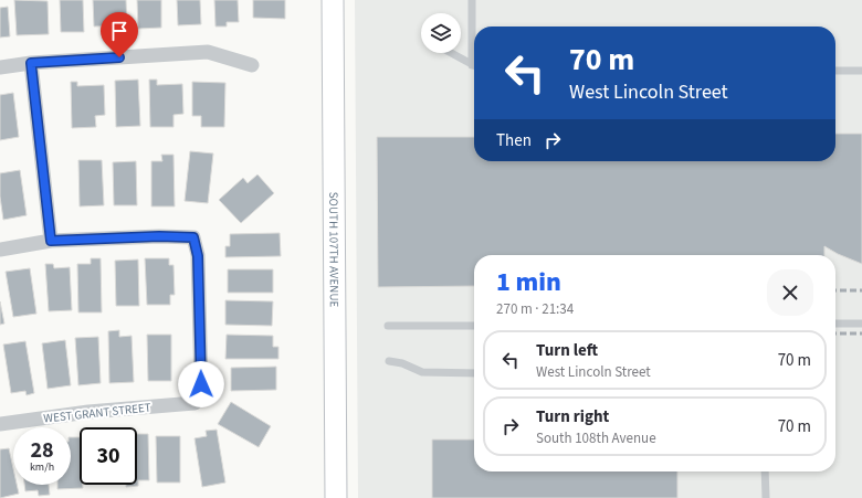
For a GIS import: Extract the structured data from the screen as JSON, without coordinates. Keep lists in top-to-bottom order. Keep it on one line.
{"streets":{"main road":["SOUTH 107TH AVENUE"],"street":["WEST GRANT STREET"]},"page":{"turn":["70 m","West Lincoln Street"],"then":"Then","heading":["1 min","270 m · 21:34"],"list":[{"name":"Turn left","note":"West Lincoln Street","value":"70 m"},{"name":"Turn right","note":"South 108th Avenue","value":"70 m"}],"speed":"28 km/h","limit":"30"}}
